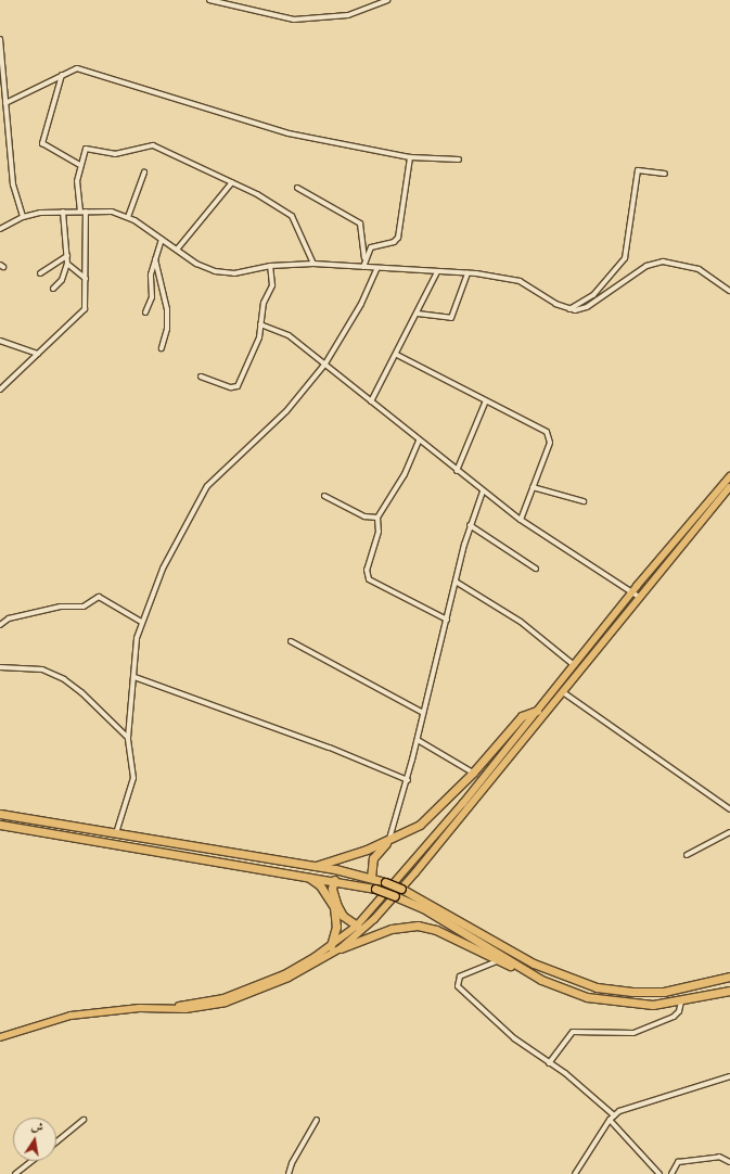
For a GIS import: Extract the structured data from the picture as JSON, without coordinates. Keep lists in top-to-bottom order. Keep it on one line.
{"north":"top"}
